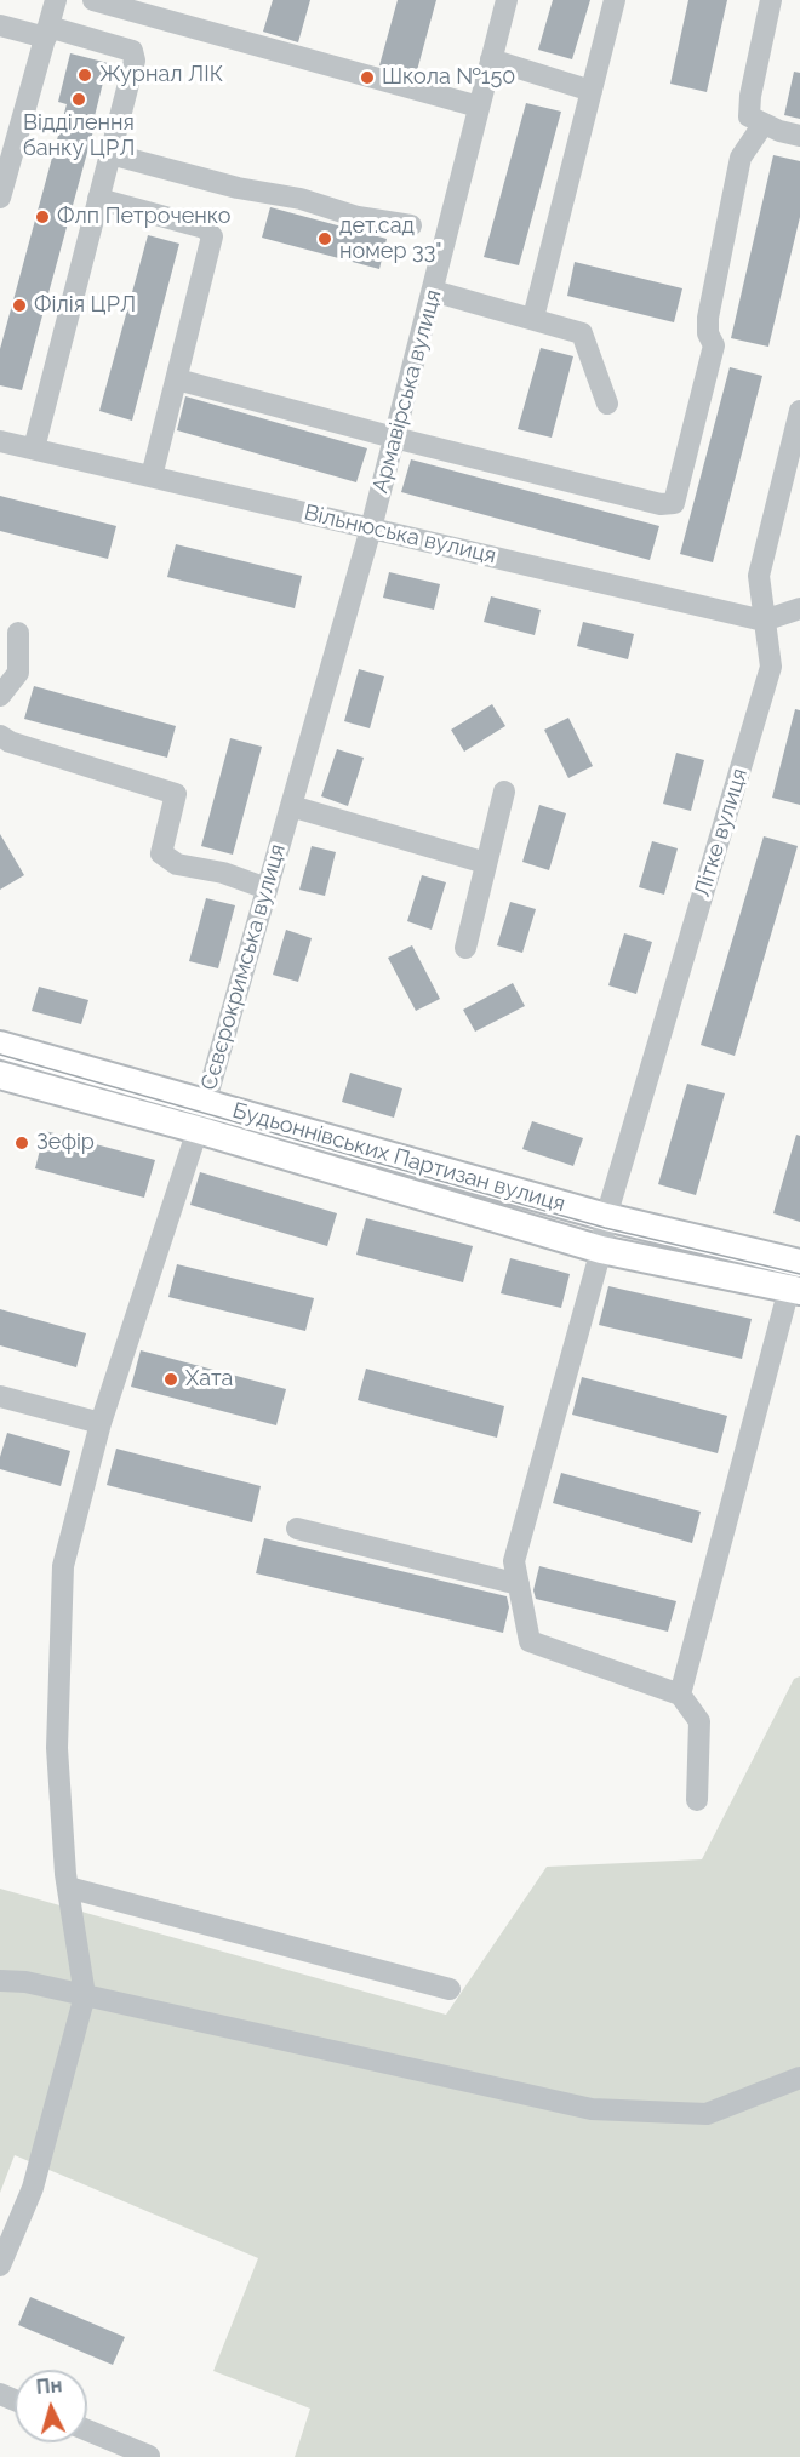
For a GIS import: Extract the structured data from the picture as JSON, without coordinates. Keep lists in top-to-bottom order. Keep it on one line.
{"streets":{"main road":["Будьоннівських Партизан вулиця"],"street":["Армавірська вулиця","Вільнюська вулиця","Літке вулиця","Сєвєрокримська вулиця"]},"crossings":[["Армавірська вулиця","Вільнюська вулиця"],["Армавірська вулиця","Сєвєрокримська вулиця"],["Вільнюська вулиця","Літке вулиця"],["Вільнюська вулиця","Сєвєрокримська вулиця"],["Літке вулиця","Будьоннівських Партизан вулиця"],["Сєвєрокримська вулиця","Будьоннівських Партизан вулиця"]],"places":["Журнал ЛІК","Школа №150","Відділення банку ЦРЛ","Флп Петроченко","дет.сад номер 33\"","Філія ЦРЛ","Зефір","Хата"],"north":"top"}
